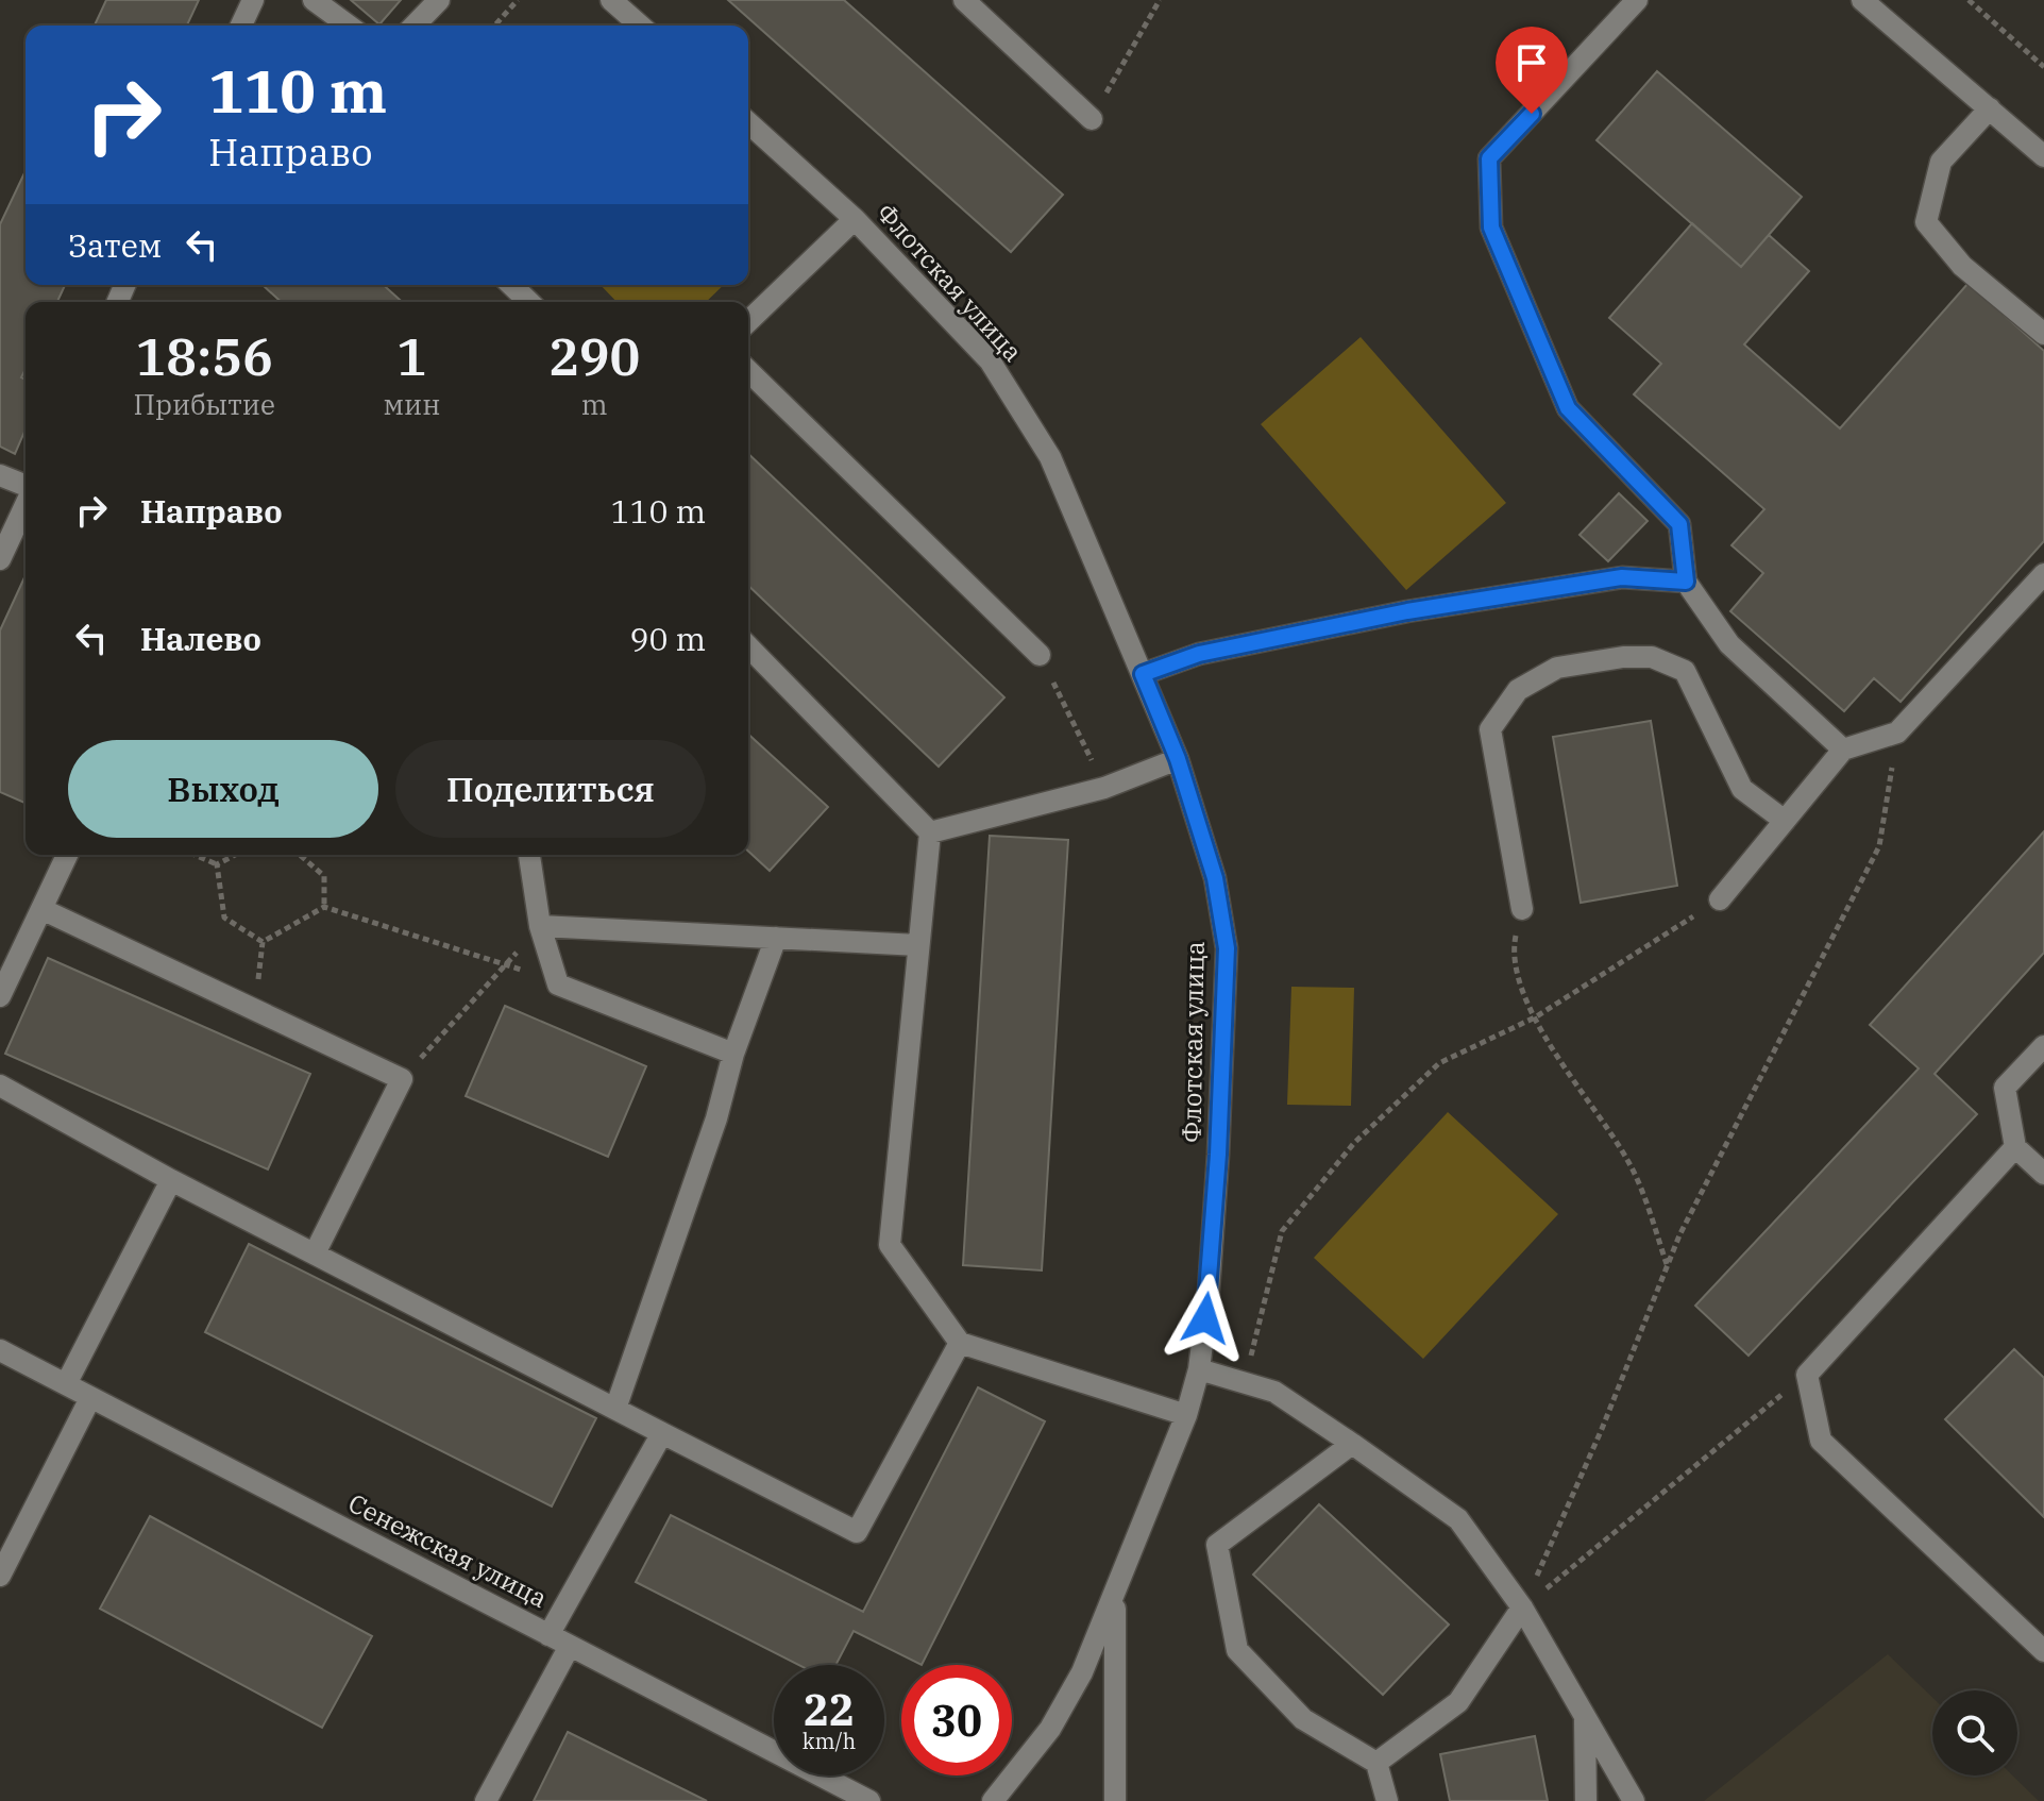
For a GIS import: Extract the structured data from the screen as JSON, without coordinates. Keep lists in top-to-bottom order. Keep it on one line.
{"streets":{"street":["Флотская улица","Сенежская улица"]},"page":{"turn":["110 m","Направо"],"then":"Затем","eta":["18:56","Прибытие","1","мин","290","m"],"list":[{"name":"Направо","value":"110 m"},{"name":"Налево","value":"90 m"}],"buttons":["Выход","Поделиться"],"speed":"22 km/h","limit":"30"}}
